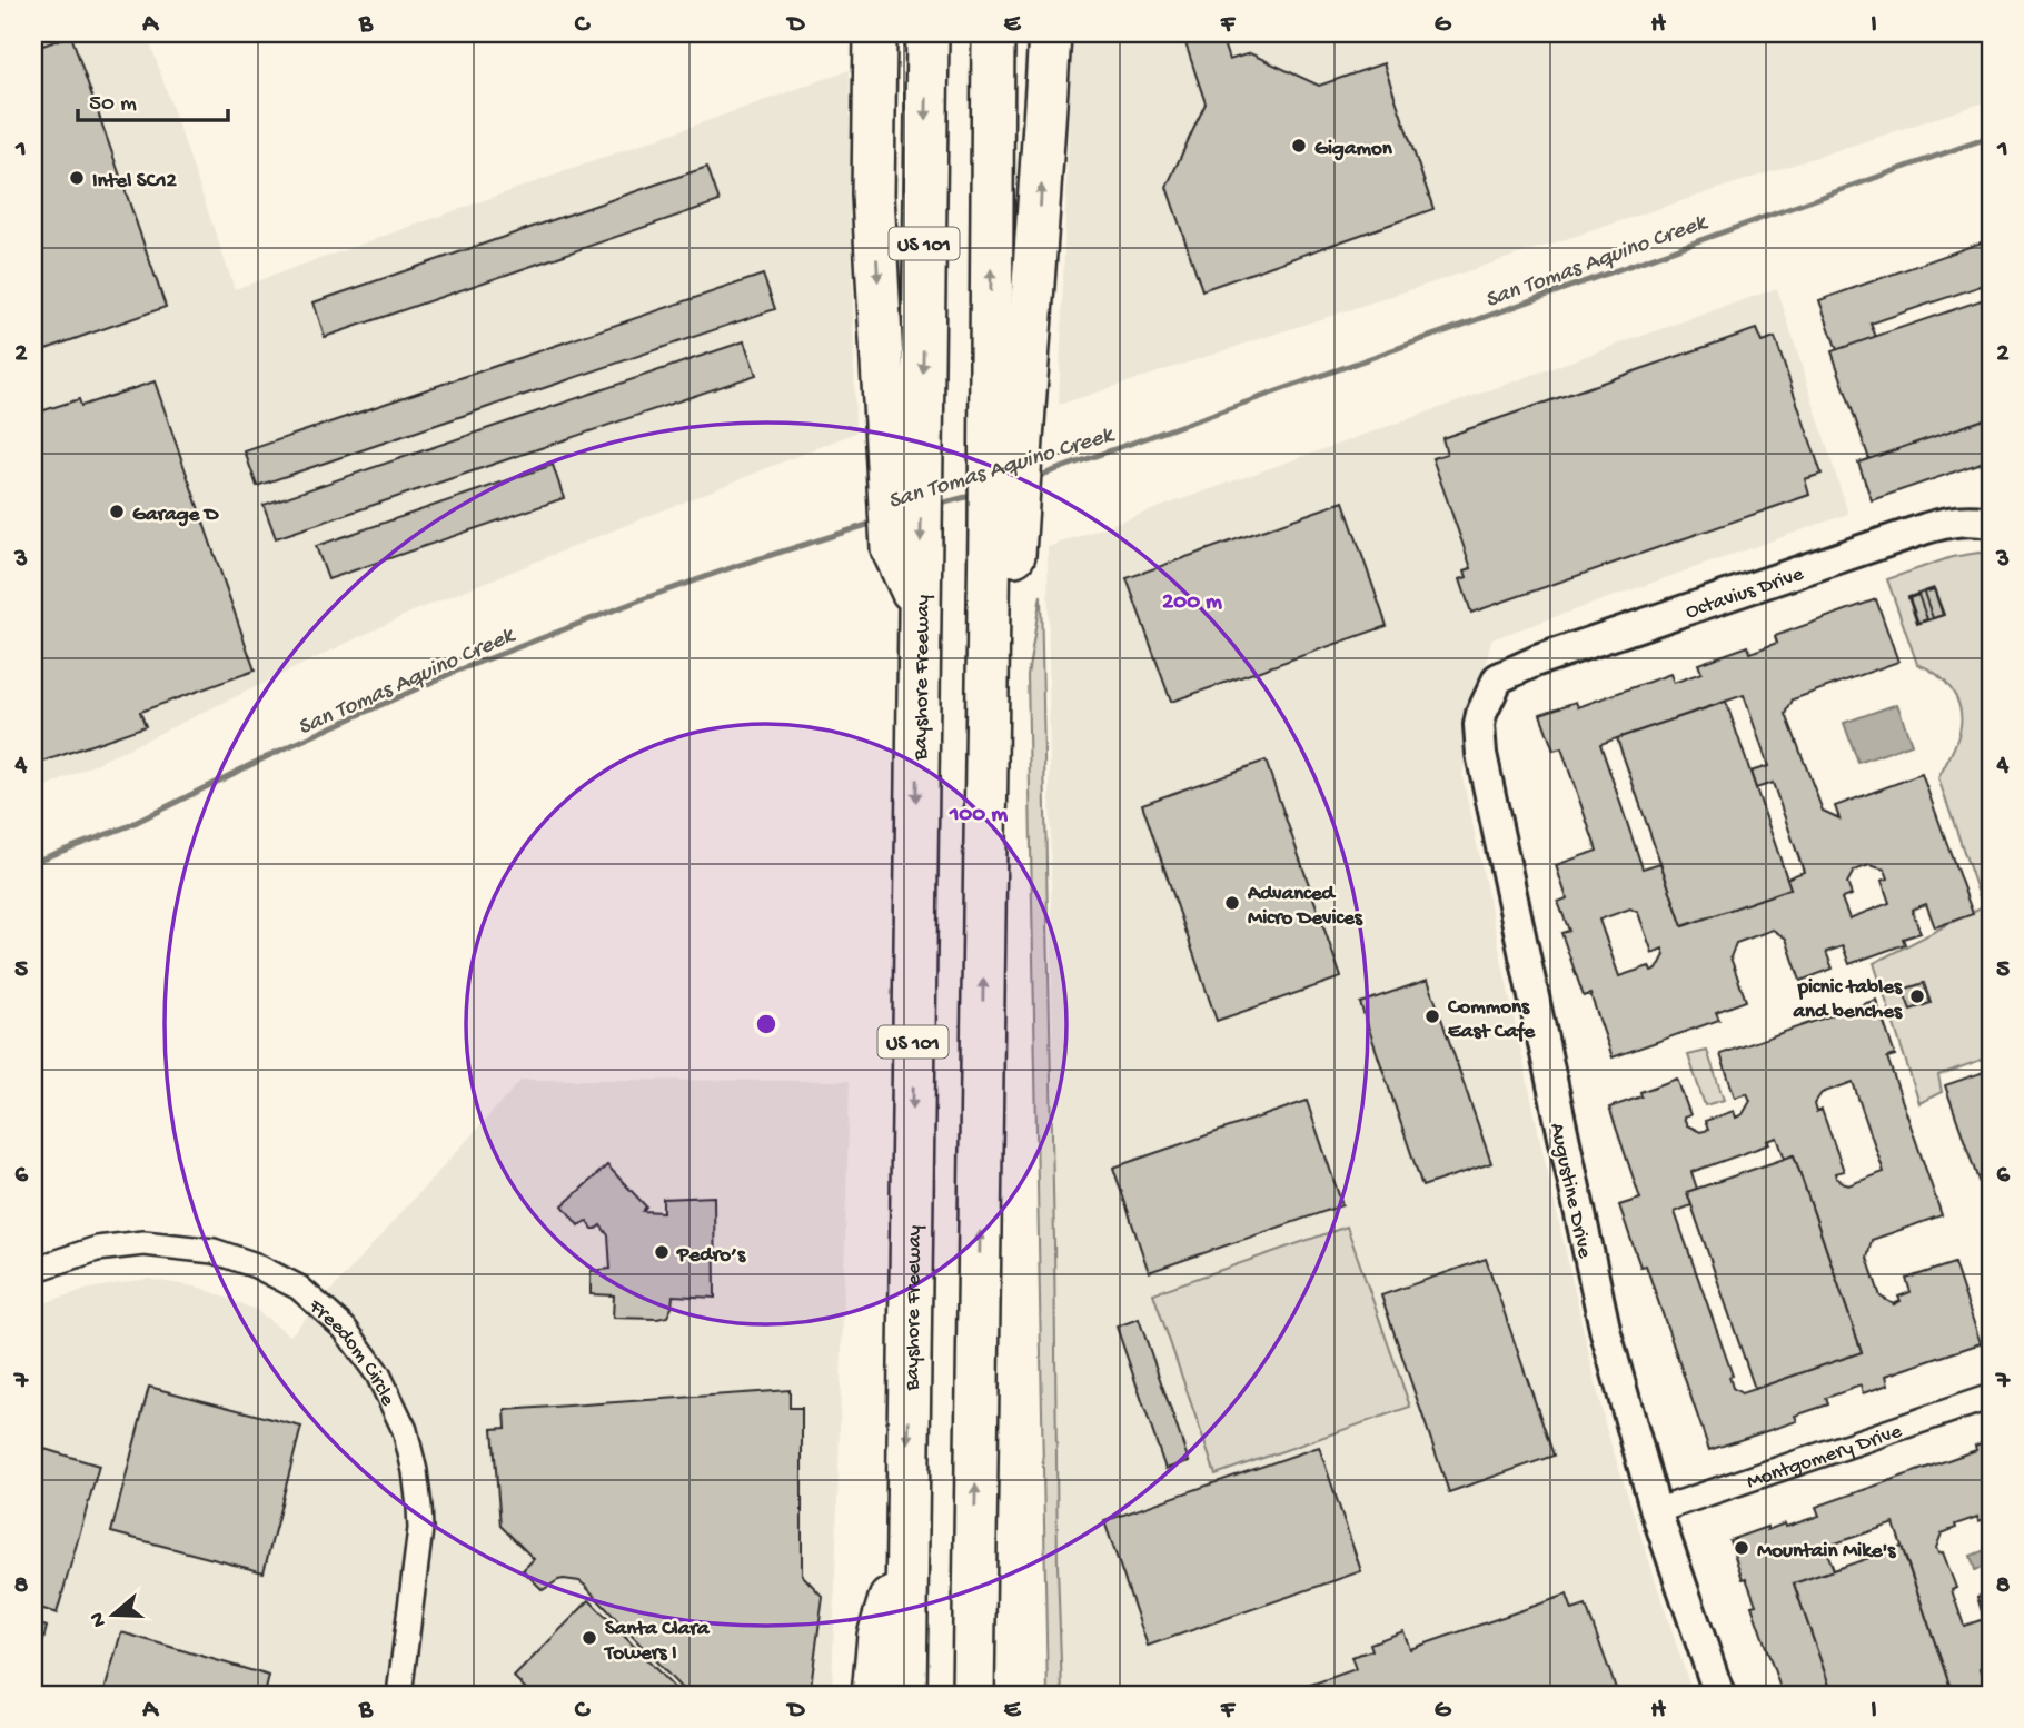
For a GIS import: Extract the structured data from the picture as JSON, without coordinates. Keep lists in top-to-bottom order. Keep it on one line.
{"streets":{"highway":["US 101","Bayshore Freeway"],"street":["Octavius Drive","Augustine Drive","Freedom Circle","Montgomery Drive"]},"crossings":[["Octavius Drive","Augustine Drive"],["Augustine Drive","Montgomery Drive"]],"water":["San Tomas Aquino Creek"],"places":["Gigamon","Intel SC12","Garage D","Advanced Micro Devices","picnic tables and benches","Commons East Cafe","Pedro’s","Mountain Mike's","Santa Clara Towers I"],"scale_bar":"50 m","north":"left","grid":{"columns":["A","B","C","D","E","F","G","H","I"],"rows":["1","2","3","4","5","6","7","8"]},"rings":["200 m","100 m"]}
